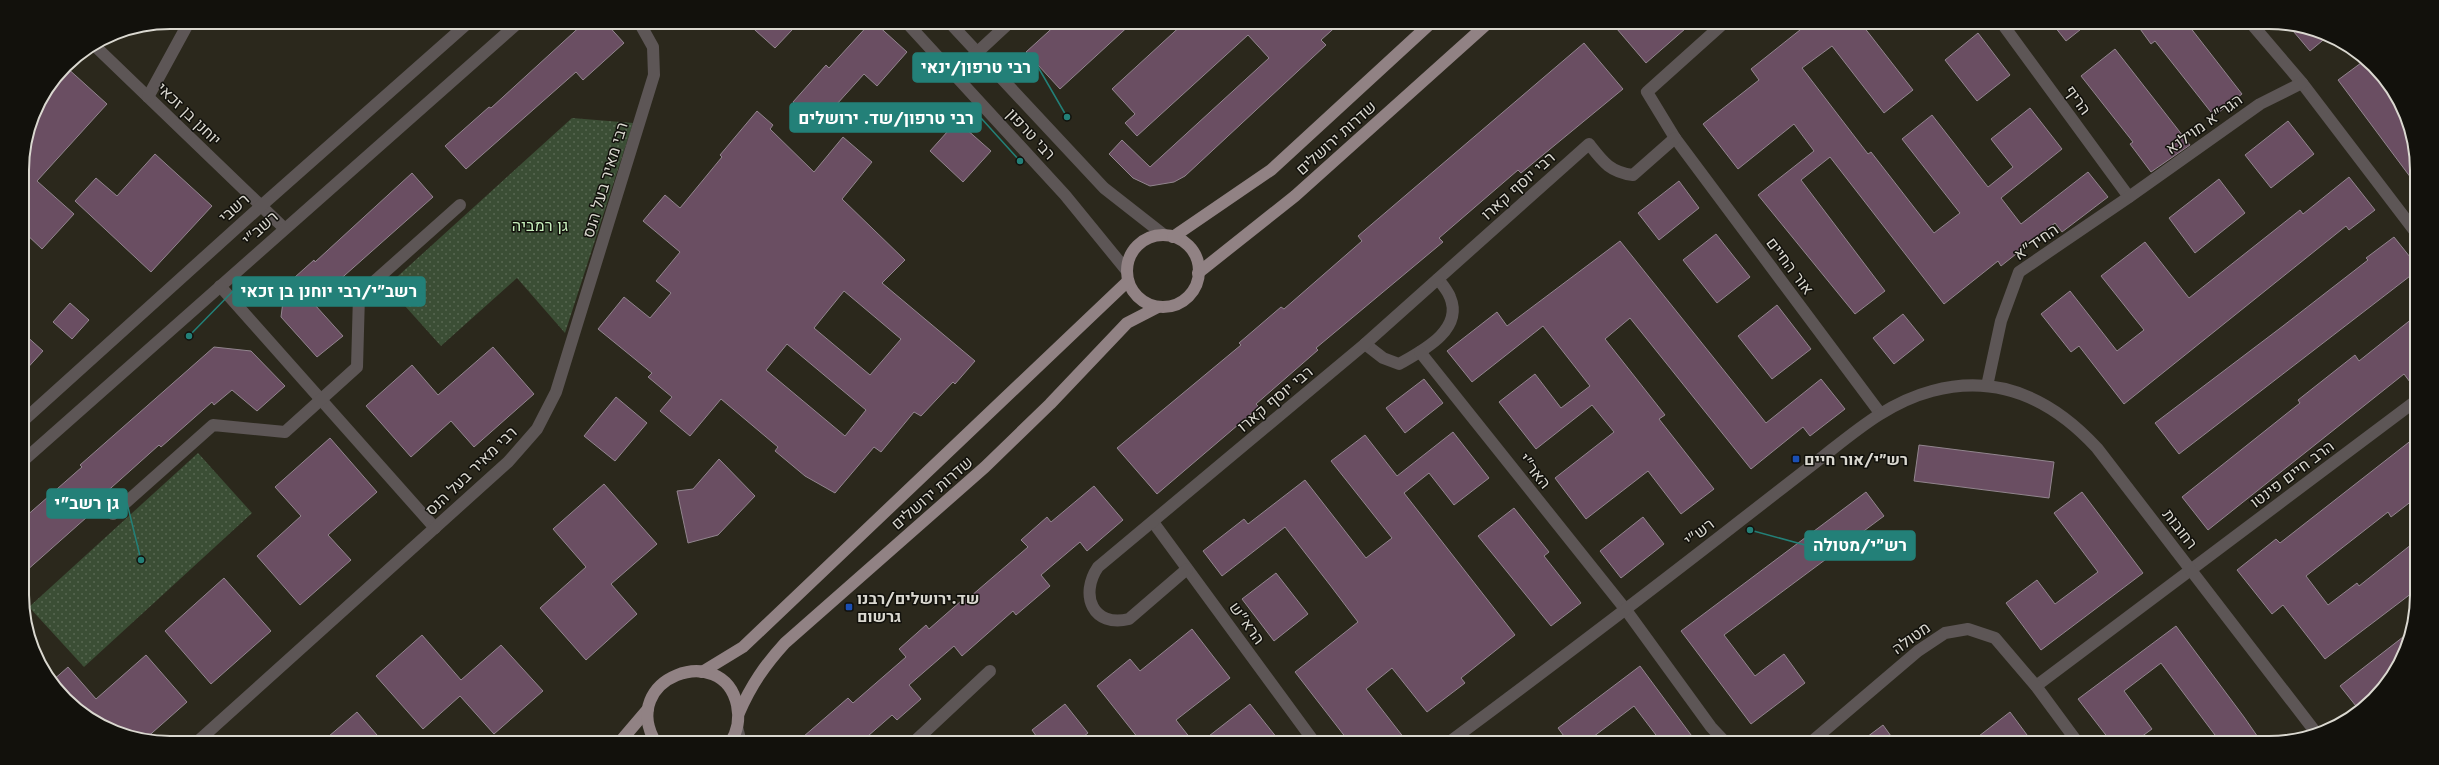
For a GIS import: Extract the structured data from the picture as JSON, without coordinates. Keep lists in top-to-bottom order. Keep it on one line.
{"streets":{"main road":["שדרות ירושלים"],"street":["הריף","יוחנן בן זכאי","הגר\"א מוילנא","רבי טרפון","רבי מאיר בעל הנס","רבי יוסף קארו","רשבי","רשב\"י","החיד\"א","אור החיים","האר\"י","הרב חיים פינטו","רחובות","רש\"י","הרא\"ש","מטולה"]},"crossings":[["הריף","הגר\"א מוילנא"],["הריף","החיד\"א"],["יוחנן בן זכאי","רשבי"],["יוחנן בן זכאי","רשב\"י"],["הגר\"א מוילנא","החיד\"א"],["רבי טרפון","שדרות ירושלים"],["רבי יוסף קארו","אור החיים"],["רבי יוסף קארו","הרא\"ש"],["החיד\"א","רחובות"],["החיד\"א","רש\"י"],["אור החיים","רש\"י"],["האר\"י","רש\"י"],["הרב חיים פינטו","רחובות"],["הרב חיים פינטו","מטולה"],["רחובות","רש\"י"]],"parks":["גן רמביה"],"places":{"other":["רבי טרפון/ינאי","רבי טרפון/שד. ירושלים","רשב״י/רבי יוחנן בן זכאי","רש״י/מטולה","גן רשב\"י"],"transit":["רש״י/אור חיים","שד.ירושלים/רבנו גרשום"]}}
